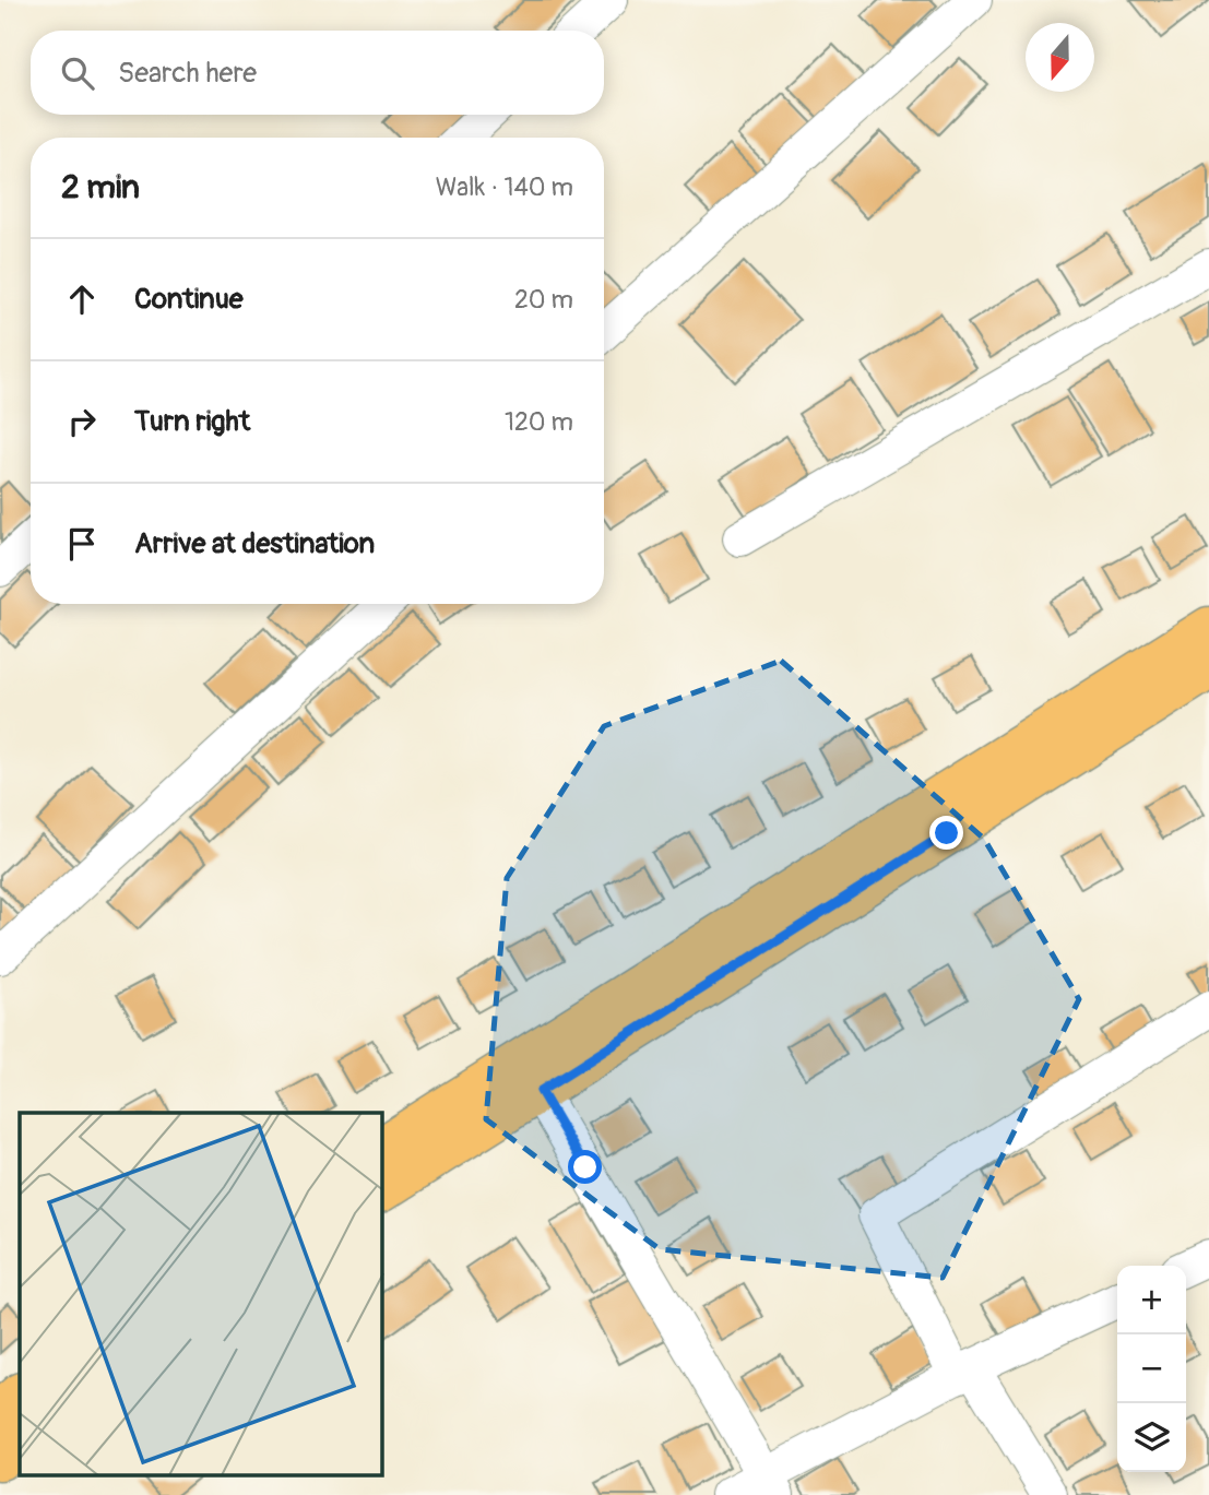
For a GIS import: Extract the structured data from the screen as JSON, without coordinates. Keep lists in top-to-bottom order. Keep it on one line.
{"north":"bottom","page":{"search":"Search here","heading":["2 min","Walk · 140 m"],"list":[["Continue","20 m"],["Turn right","120 m"],"Arrive at destination"],"map_buttons":["+","−"]}}
